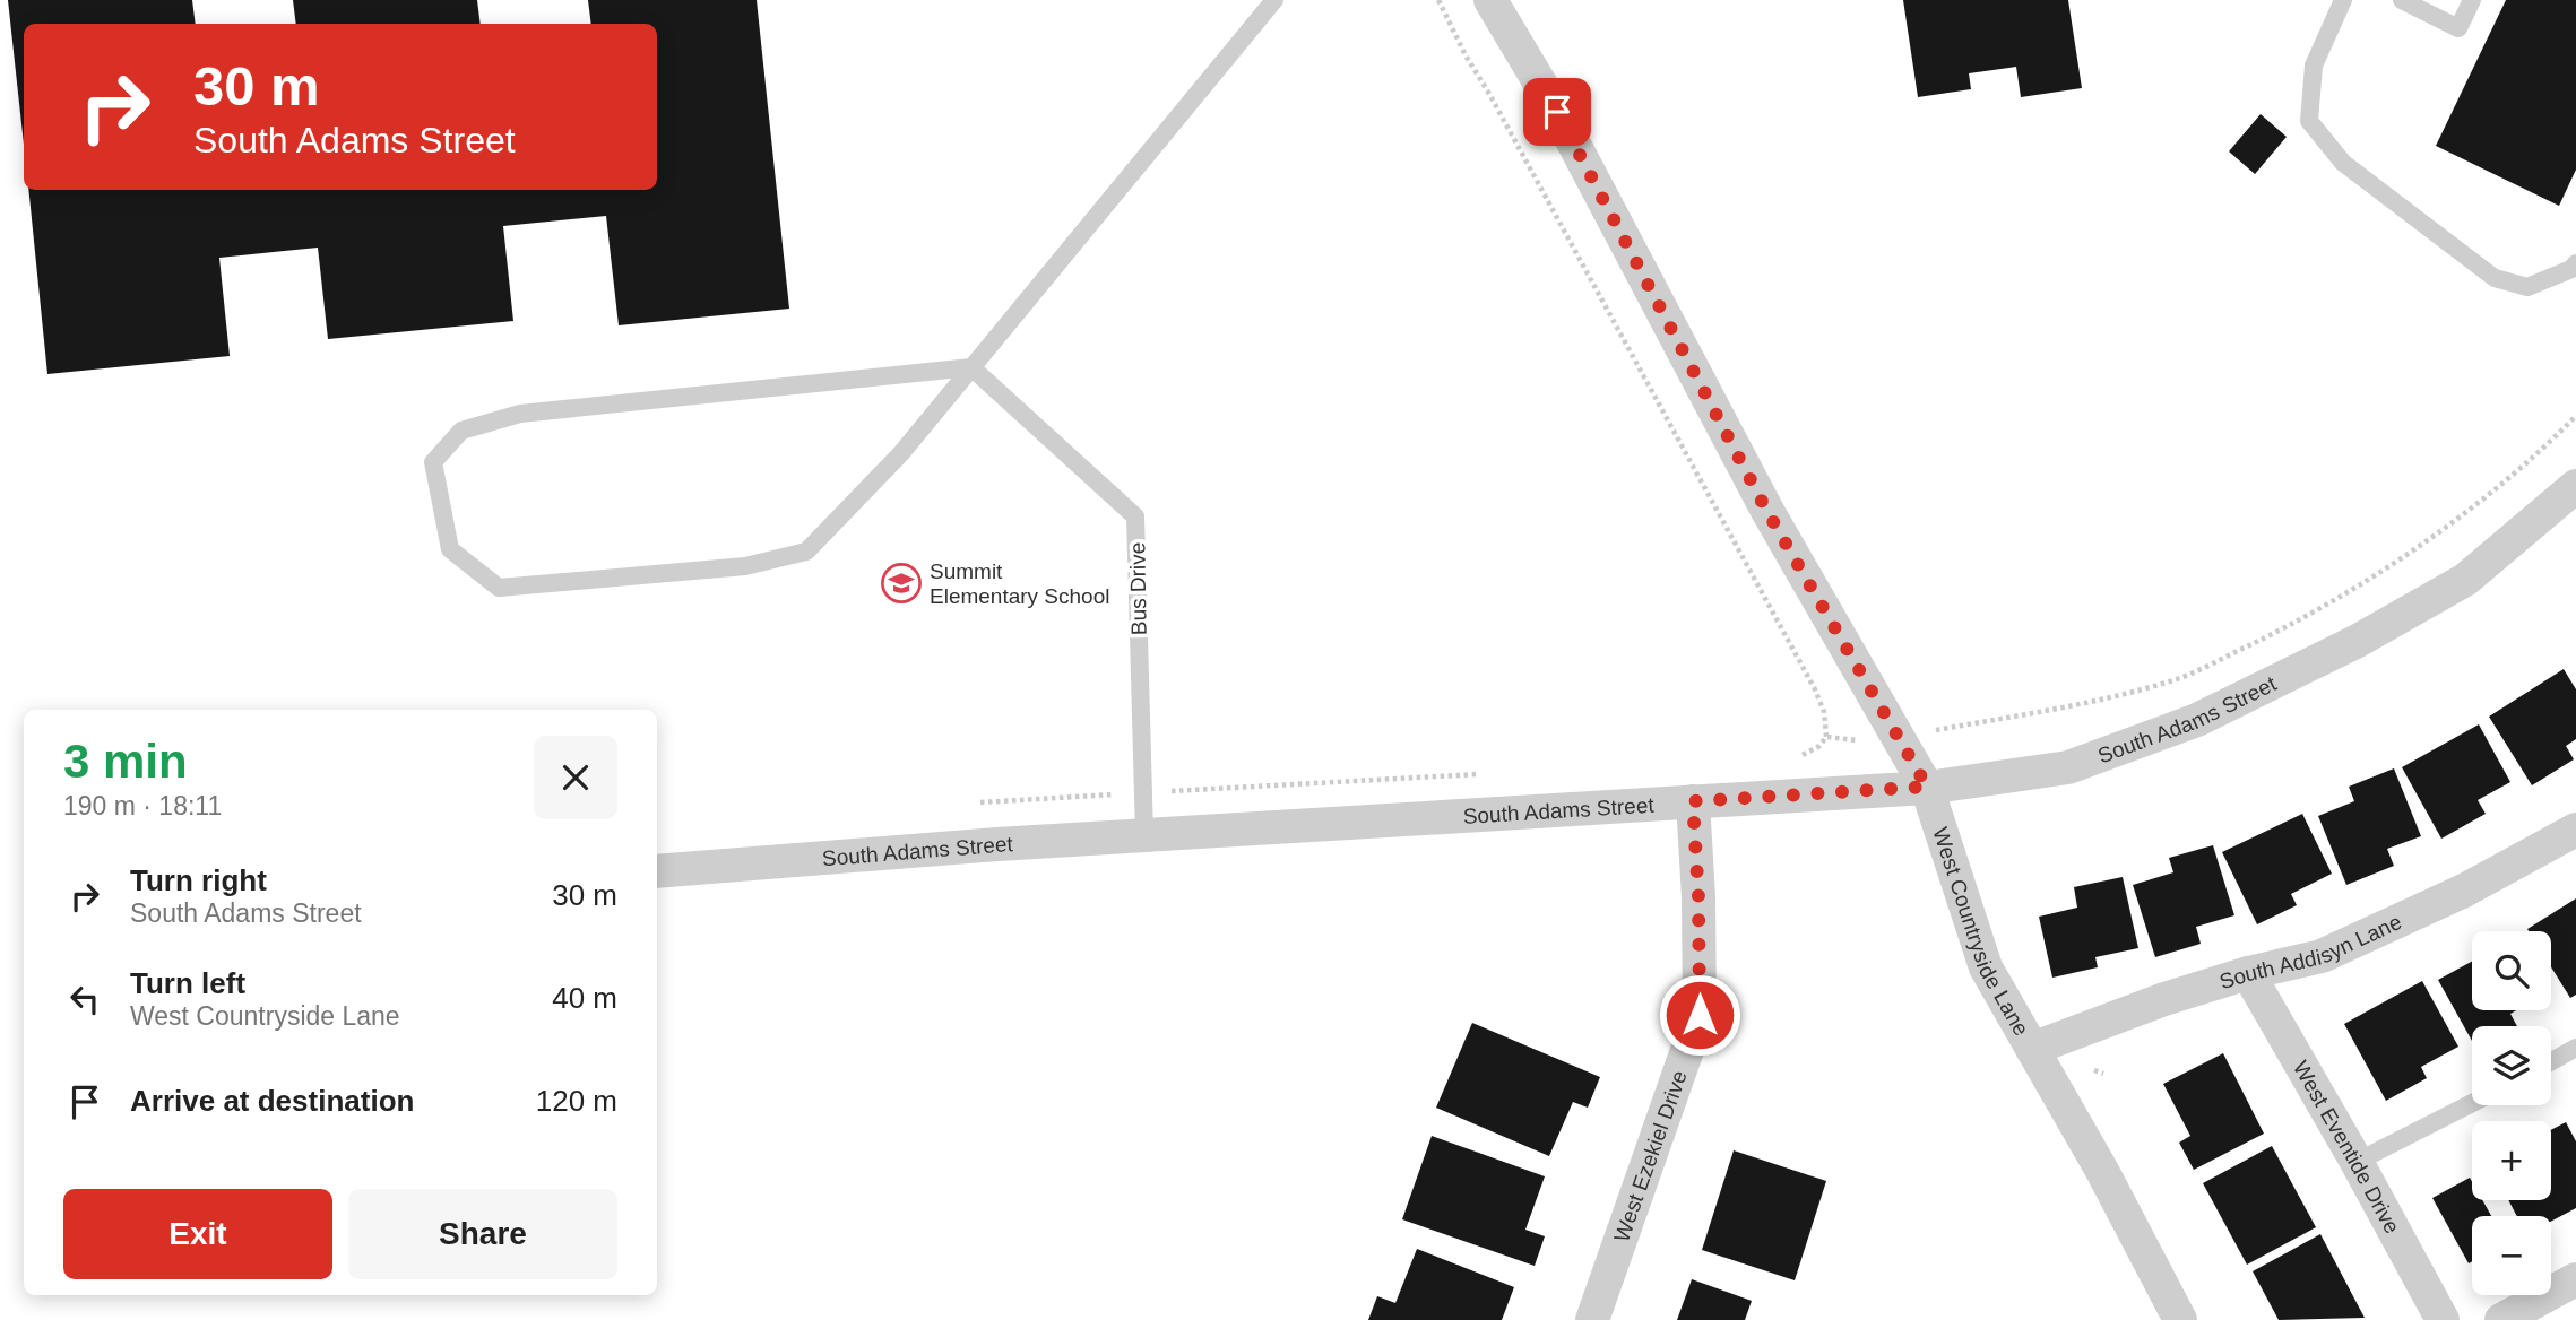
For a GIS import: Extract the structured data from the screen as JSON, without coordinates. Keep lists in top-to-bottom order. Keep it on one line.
{"streets":{"street":["South Adams Street","West Countryside Lane","South Addisyn Lane","West Eventide Drive","West Ezekiel Drive"],"lane":["Bus Drive"]},"crossings":[["Bus Drive","South Adams Street"],["South Adams Street","West Countryside Lane"],["South Adams Street","West Ezekiel Drive"],["West Countryside Lane","South Addisyn Lane"],["South Addisyn Lane","West Eventide Drive"]],"places":{"school or university":["Summit Elementary School"]},"page":{"turn":["30 m","South Adams Street"],"heading":["3 min","190 m · 18:11"],"list":[{"name":"Turn right","note":"South Adams Street","value":"30 m"},{"name":"Turn left","note":"West Countryside Lane","value":"40 m"},{"name":"Arrive at destination","value":"120 m"}],"map_buttons":["+","−"],"buttons":["Exit","Share"]}}
